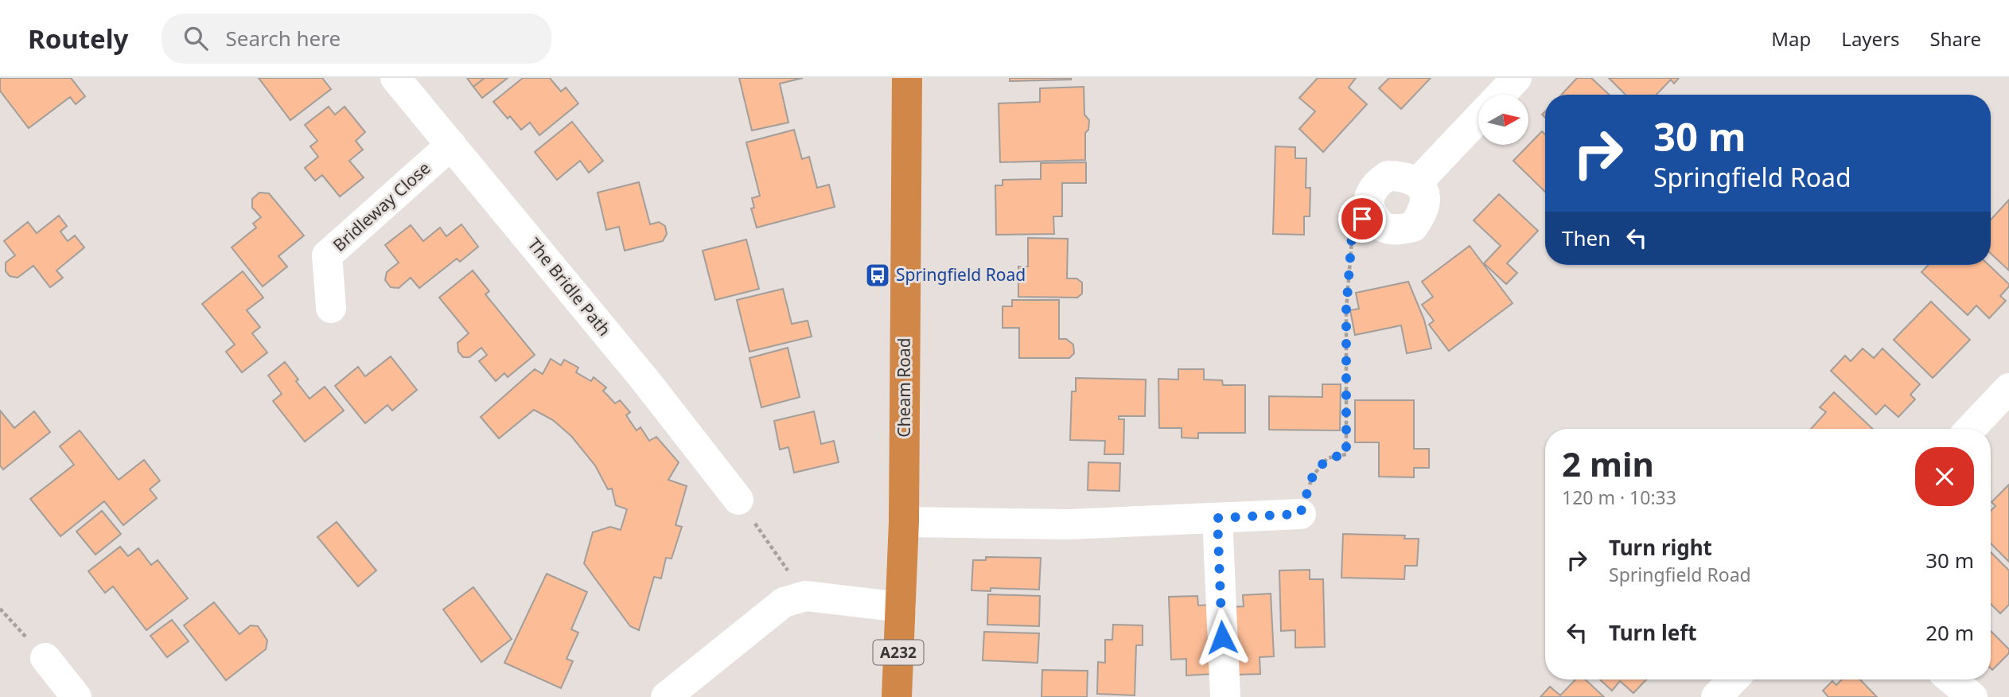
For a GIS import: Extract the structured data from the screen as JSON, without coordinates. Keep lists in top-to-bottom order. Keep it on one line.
{"streets":{"highway":["Cheam Road","A232"],"street":["Bridleway Close","The Bridle Path"]},"crossings":[["Bridleway Close","The Bridle Path"]],"places":{"bus stop":["Springfield Road"]},"north":"right","page":{"header":"Routely","search":"Search here","nav":["Map","Layers","Share"],"turn":["30 m","Springfield Road"],"then":"Then","heading":["2 min","120 m · 10:33"],"list":[{"name":"Turn right","note":"Springfield Road","value":"30 m"},{"name":"Turn left","value":"20 m"}]}}
